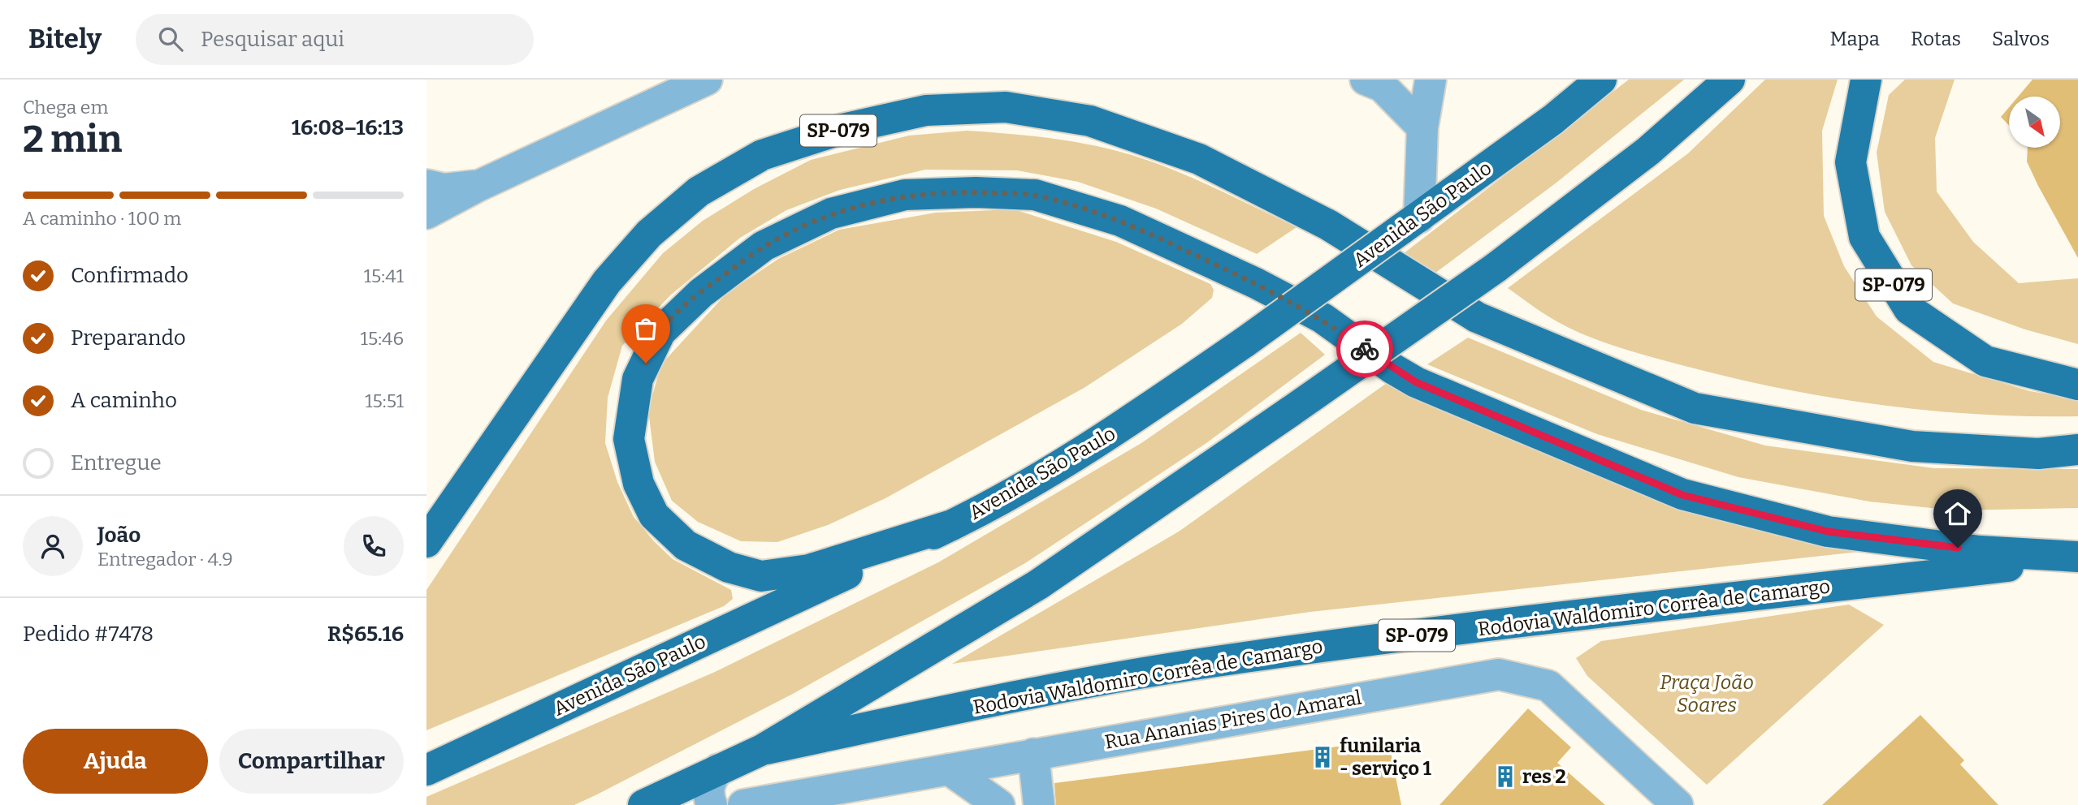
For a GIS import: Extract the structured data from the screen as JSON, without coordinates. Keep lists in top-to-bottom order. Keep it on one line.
{"streets":{"main road":["SP-079","Avenida São Paulo","Rodovia Waldomiro Corrêa de Camargo"],"street":["Rua Ananias Pires do Amaral"]},"crossings":[["Avenida São Paulo","Rodovia Waldomiro Corrêa de Camargo"]],"parks":["Praça João Soares"],"places":{"building":["funilaria - serviço 1","res 2"]},"north":"bottom right","page":{"header":"Bitely","search":"Pesquisar aqui","nav":["Mapa","Rotas","Salvos"],"heading":["2 min","Chega em","16:08–16:13"],"panel":["João","Entregador · 4.9","Pedido #7478","R$65.16"],"bar":"A caminho · 100 m","list":[["Confirmado","15:41"],["Preparando","15:46"],["A caminho","15:51"],"Entregue"],"buttons":["Ajuda","Compartilhar"]}}
